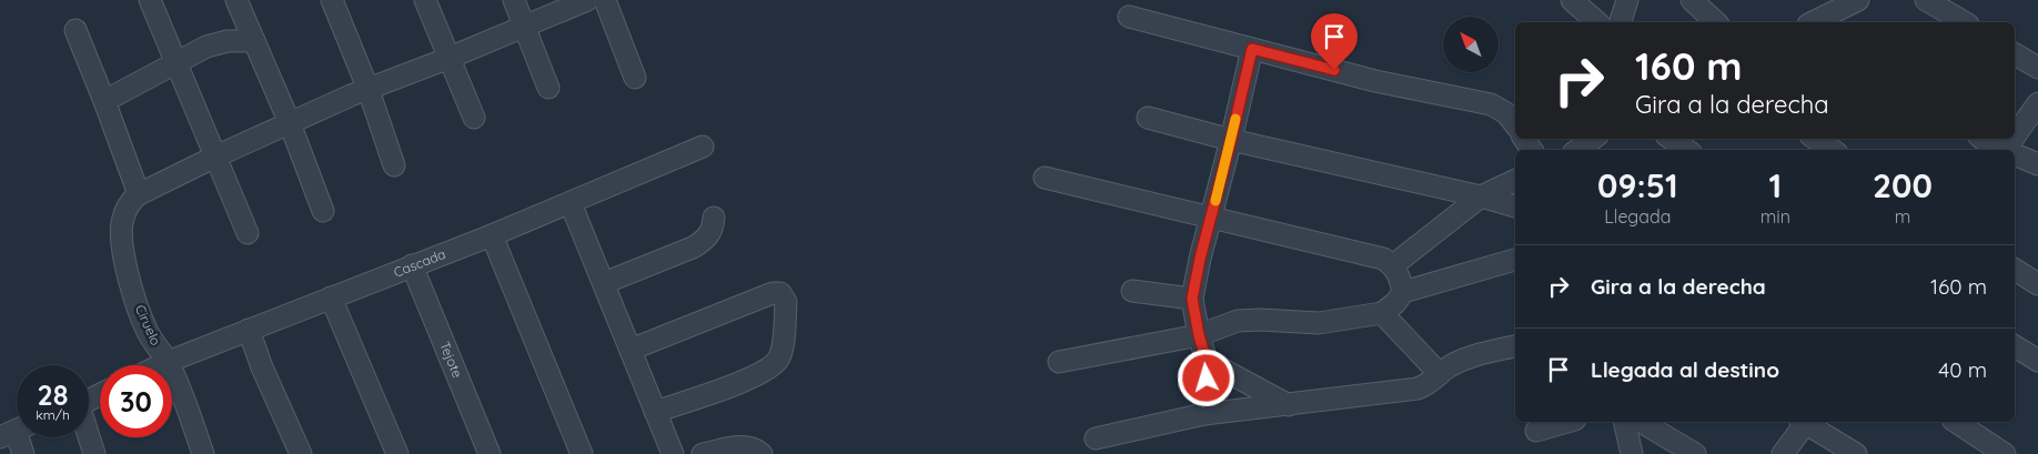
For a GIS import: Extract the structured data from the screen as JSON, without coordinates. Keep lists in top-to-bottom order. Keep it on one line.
{"streets":{"street":["Cascada","Ciruelo","Tejote"]},"crossings":[["Cascada","Ciruelo"],["Cascada","Tejote"]],"north":"top left","page":{"turn":["160 m","Gira a la derecha"],"eta":["09:51","Llegada","1","min","200","m"],"list":[{"name":"Gira a la derecha","value":"160 m"},{"name":"Llegada al destino","value":"40 m"}],"speed":"28 km/h","limit":"30"}}
